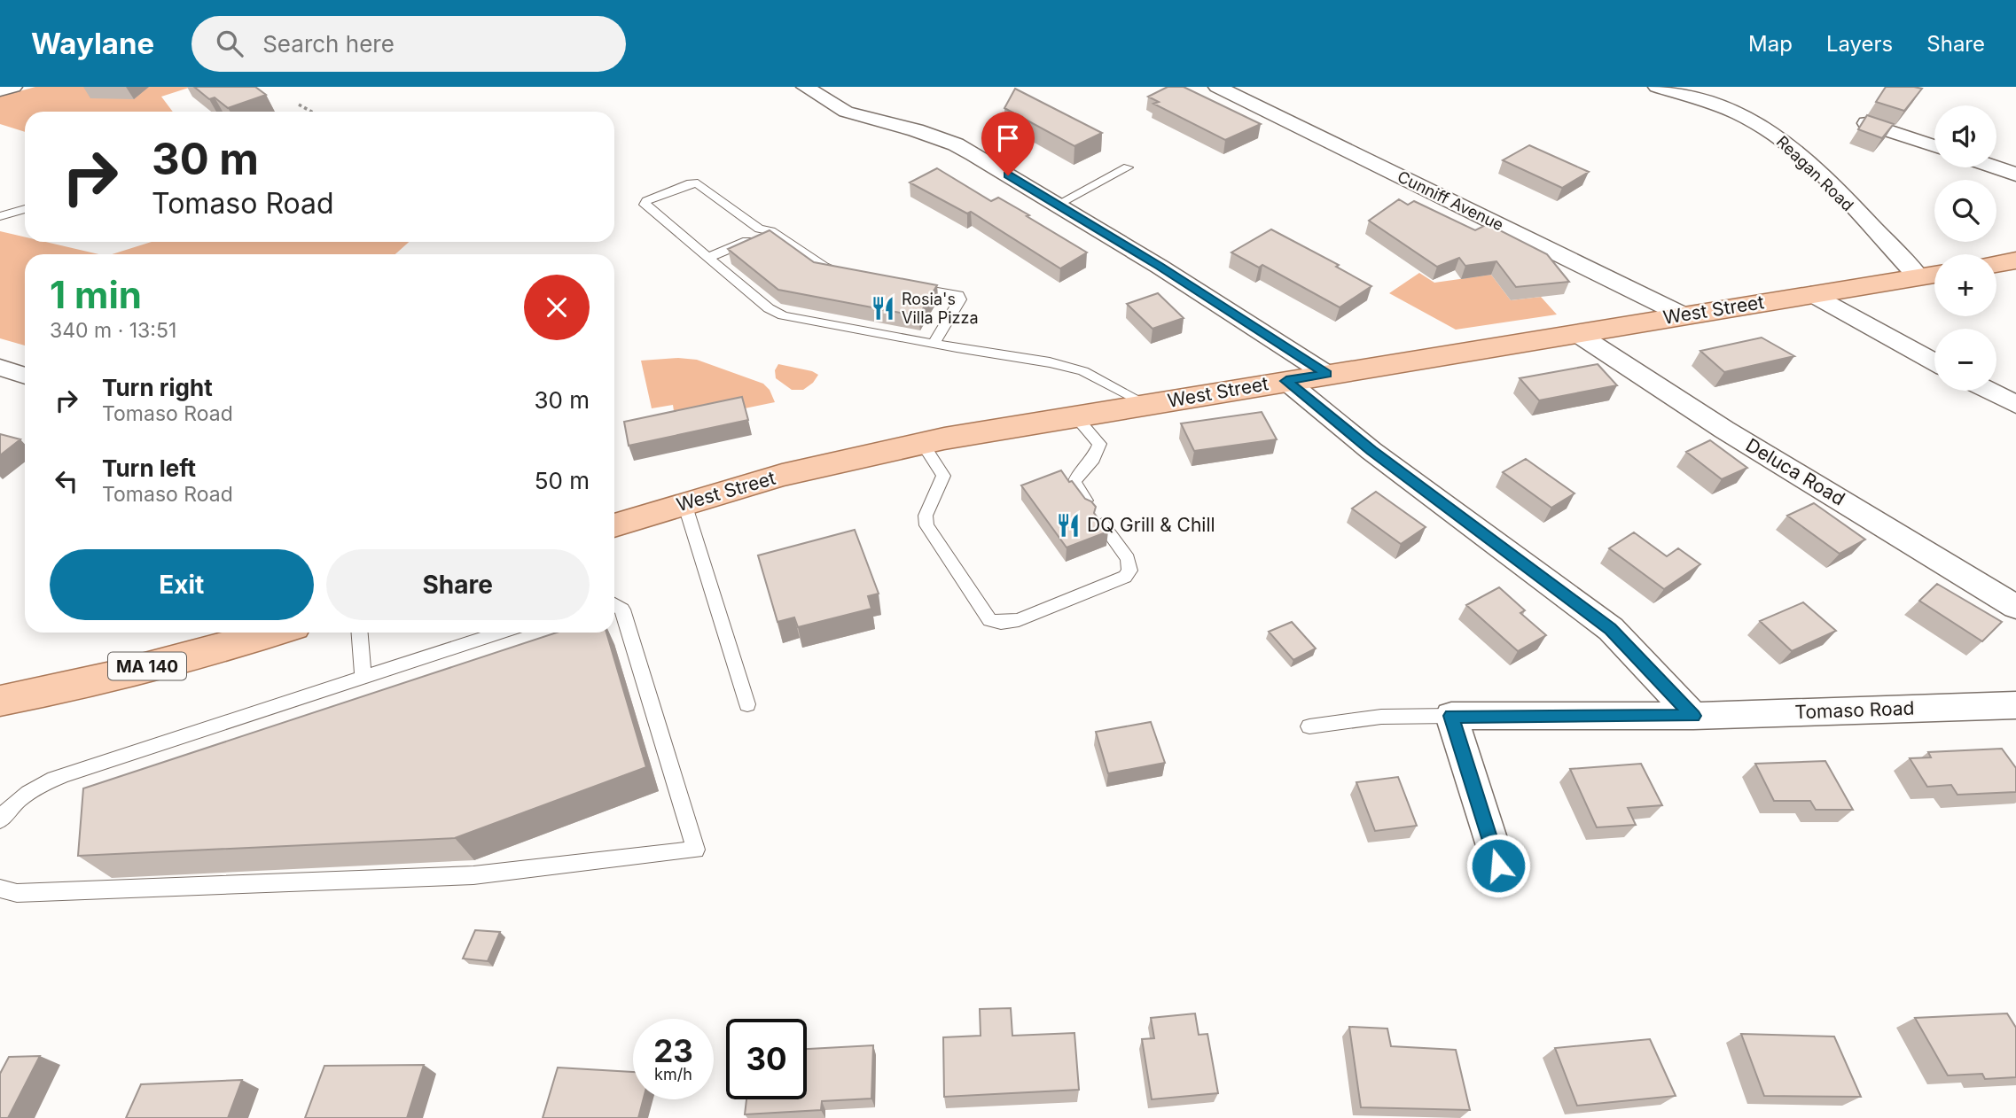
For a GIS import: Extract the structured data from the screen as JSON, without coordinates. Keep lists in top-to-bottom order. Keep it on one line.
{"streets":{"main road":["West Street","MA 140"],"street":["Reagan Road","Cunniff Avenue","Deluca Road","Tomaso Road"]},"crossings":[["Reagan Road","West Street"],["Cunniff Avenue","West Street"],["West Street","Deluca Road"]],"places":{"restaurant":["Rosia's Villa Pizza","DQ Grill & Chill"]},"page":{"header":"Waylane","search":"Search here","nav":["Map","Layers","Share"],"map_buttons":["+","−"],"turn":["30 m","Tomaso Road"],"heading":["1 min","340 m · 13:51"],"list":[{"name":"Turn right","note":"Tomaso Road","value":"30 m"},{"name":"Turn left","note":"Tomaso Road","value":"50 m"}],"buttons":["Exit","Share"],"speed":"23 km/h","limit":"30"}}
